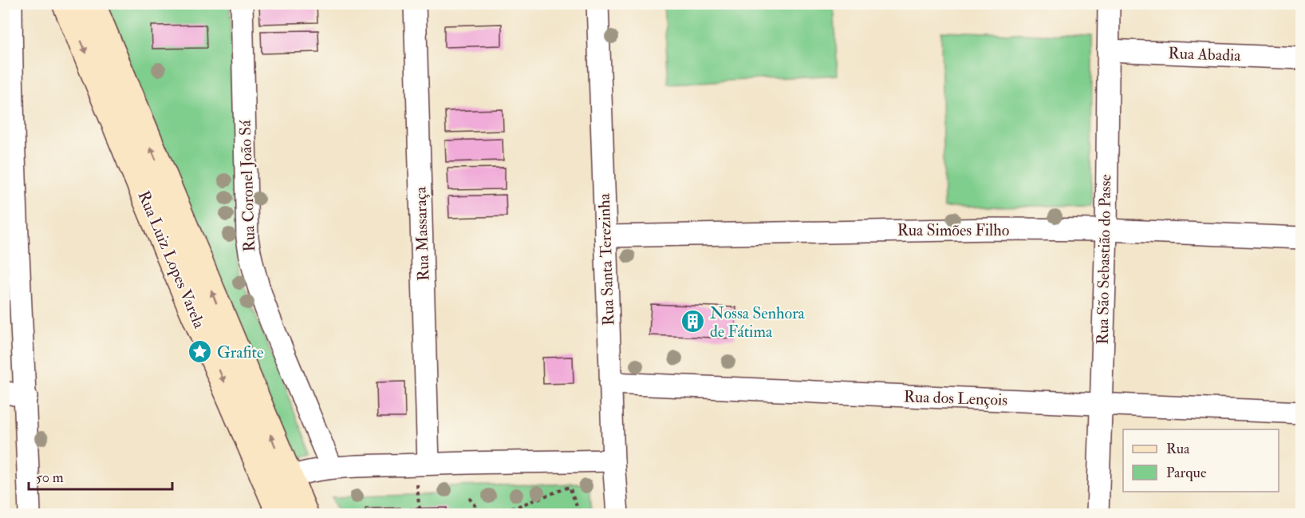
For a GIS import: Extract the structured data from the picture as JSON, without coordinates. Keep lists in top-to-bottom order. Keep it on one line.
{"streets":{"main road":["Rua Luiz Lopes Varela"],"street":["Rua Abadia","Rua Coronel João Sá","Rua Simões Filho","Rua Massaraça","Rua Santa Terezinha","Rua São Sebastião do Passe","Rua dos Lençois"]},"crossings":[["Rua Abadia","Rua São Sebastião do Passe"],["Rua Simões Filho","Rua Santa Terezinha"],["Rua Simões Filho","Rua São Sebastião do Passe"],["Rua Santa Terezinha","Rua dos Lençois"],["Rua São Sebastião do Passe","Rua dos Lençois"]],"places":{"building":["Nossa Senhora de Fátima"],"place":["Grafite"]},"legend":["Rua","Parque"],"scale_bar":"50 m"}
